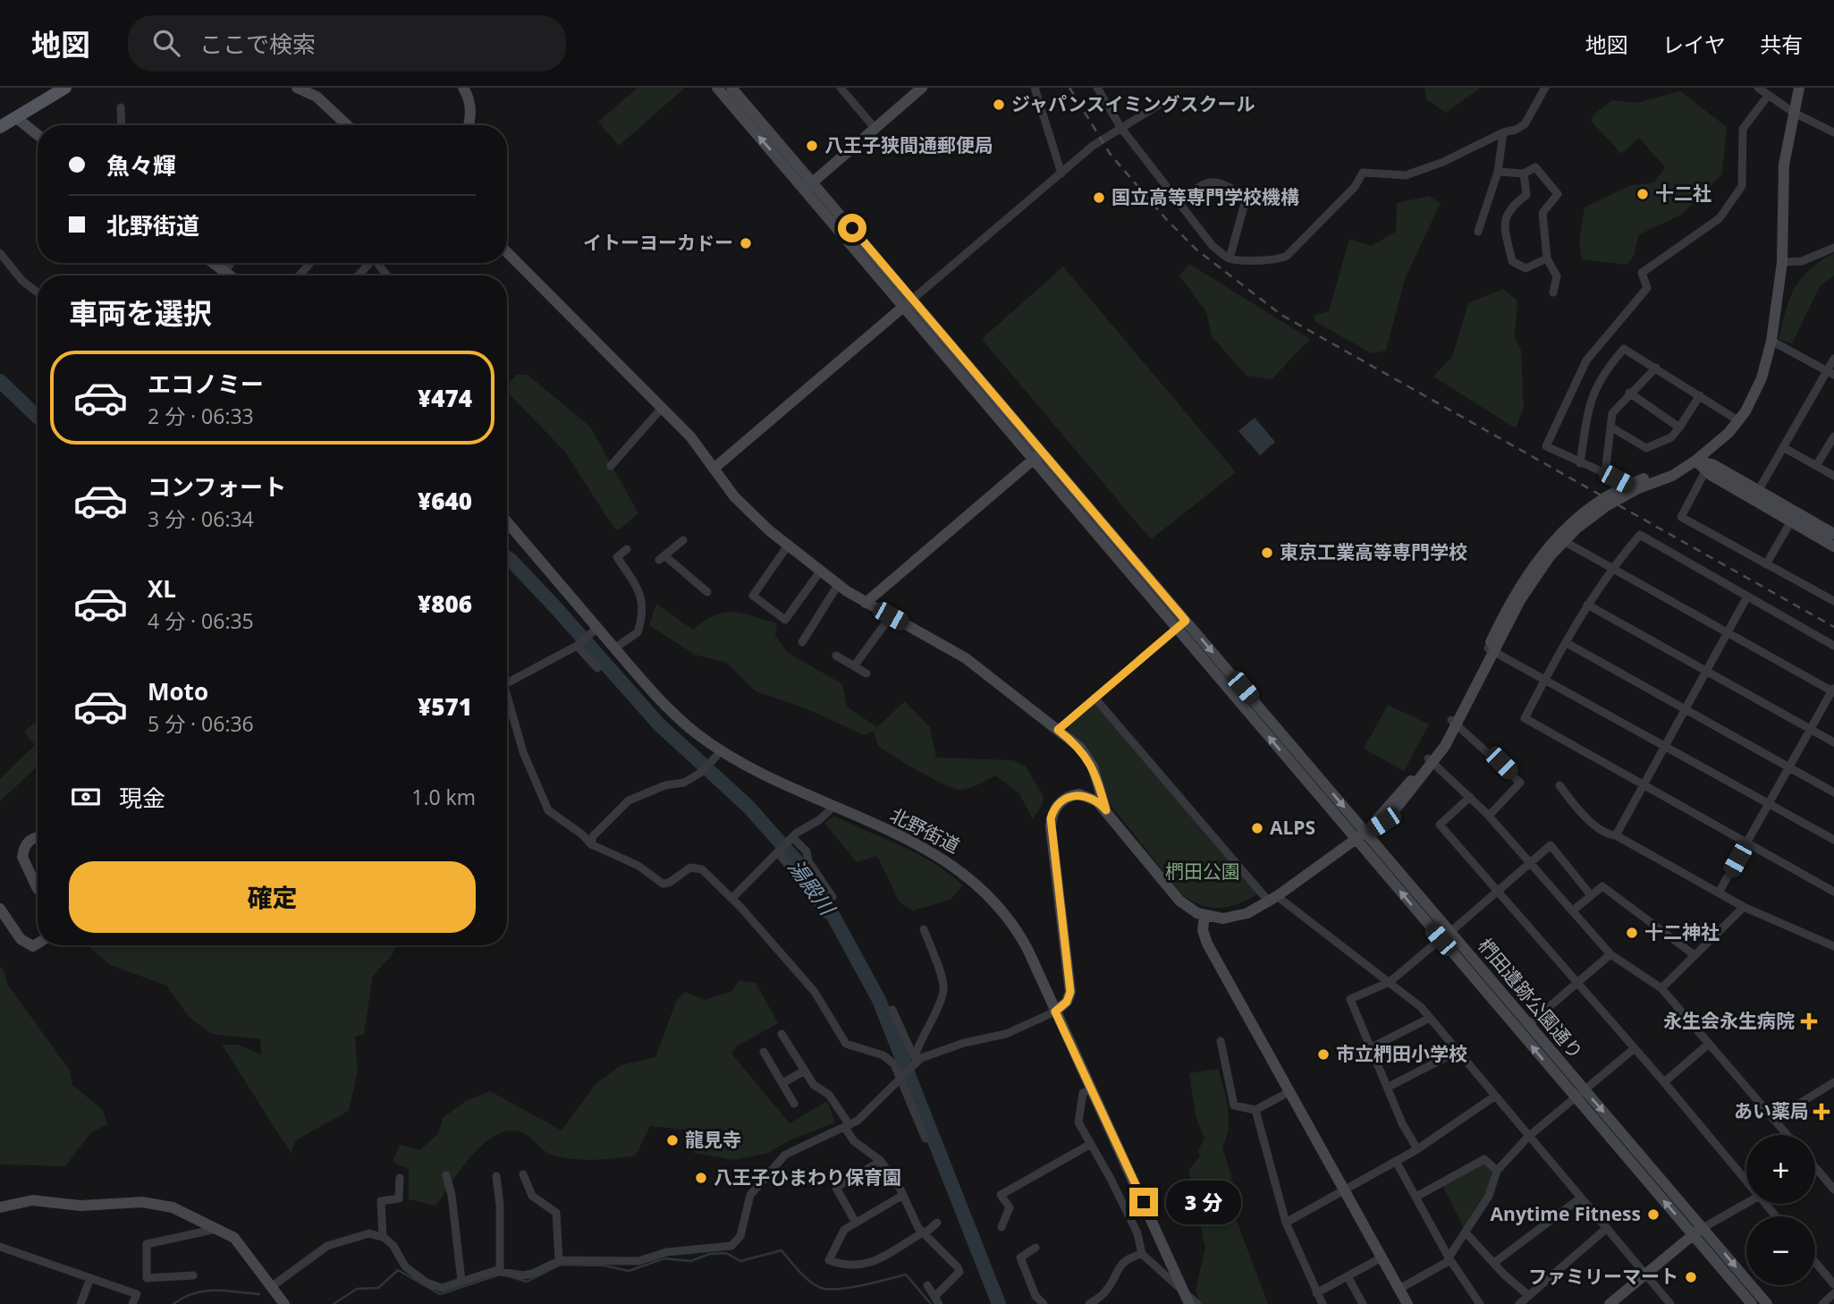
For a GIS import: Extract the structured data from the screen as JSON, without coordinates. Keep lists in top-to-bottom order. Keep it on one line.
{"streets":{"street":["北野街道","椚田遺跡公園通り"]},"water":["湯殿川"],"parks":["椚田公園"],"places":{"other":["ジャパンスイミングスクール","八王子狭間通郵便局","十二社","国立高等専門学校機構","イトーヨーカドー","東京工業高等専門学校","ALPS","十二神社","市立椚田小学校","龍見寺","八王子ひまわり保育園","Anytime Fitness","ファミリーマート"],"health":["永生会永生病院","あい薬局"]},"page":{"header":"地図","search":"ここで検索","nav":["地図","レイヤ","共有"],"banner":["魚々輝","北野街道"],"heading":"車両を選択","list":[{"name":"エコノミー","note":"2 分 · 06:33","value":"¥474"},{"name":"コンフォート","note":"3 分 · 06:34","value":"¥640"},{"name":"XL","note":"4 分 · 06:35","value":"¥806"},{"name":"Moto","note":"5 分 · 06:36","value":"¥571"}],"pay":["現金","1.0 km"],"buttons":"確定","map_buttons":["+","−"],"bubble":"3 分"}}
